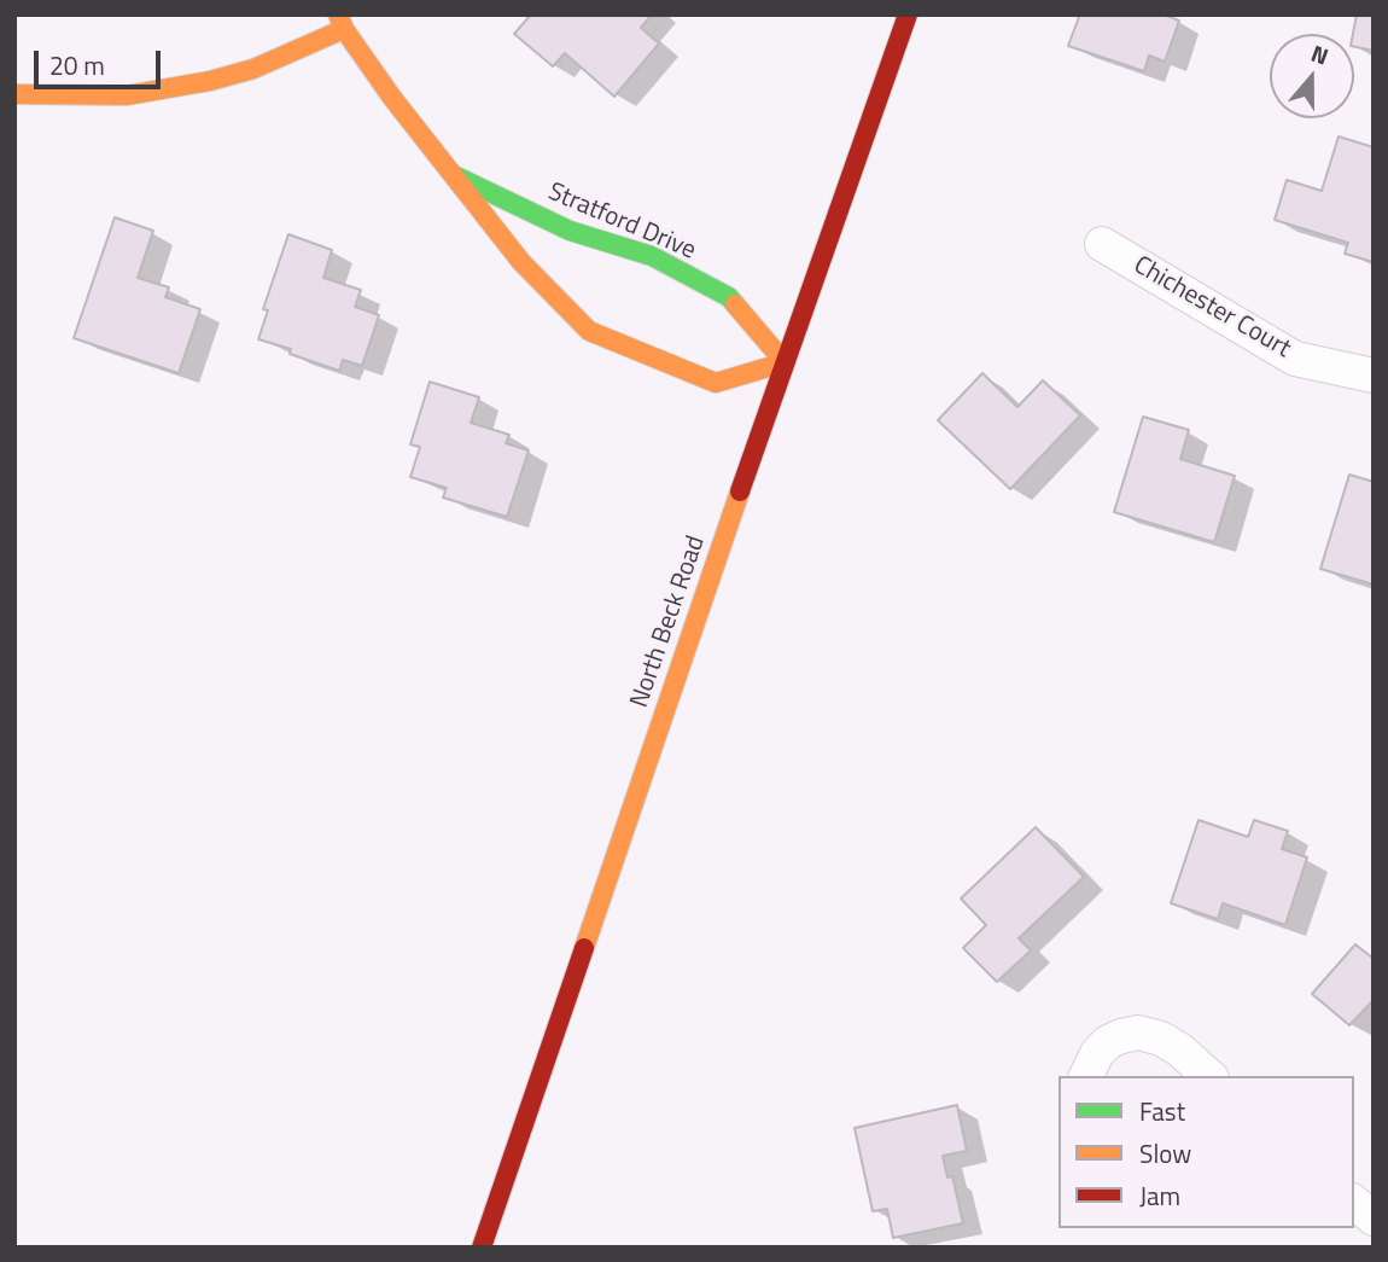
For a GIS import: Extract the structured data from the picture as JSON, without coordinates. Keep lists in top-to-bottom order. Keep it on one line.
{"streets":{"street":["Stratford Drive","Chichester Court","North Beck Road"]},"crossings":[["Stratford Drive","North Beck Road"]],"legend":["Fast","Slow","Jam"],"scale_bar":"20 m","north":"top"}
